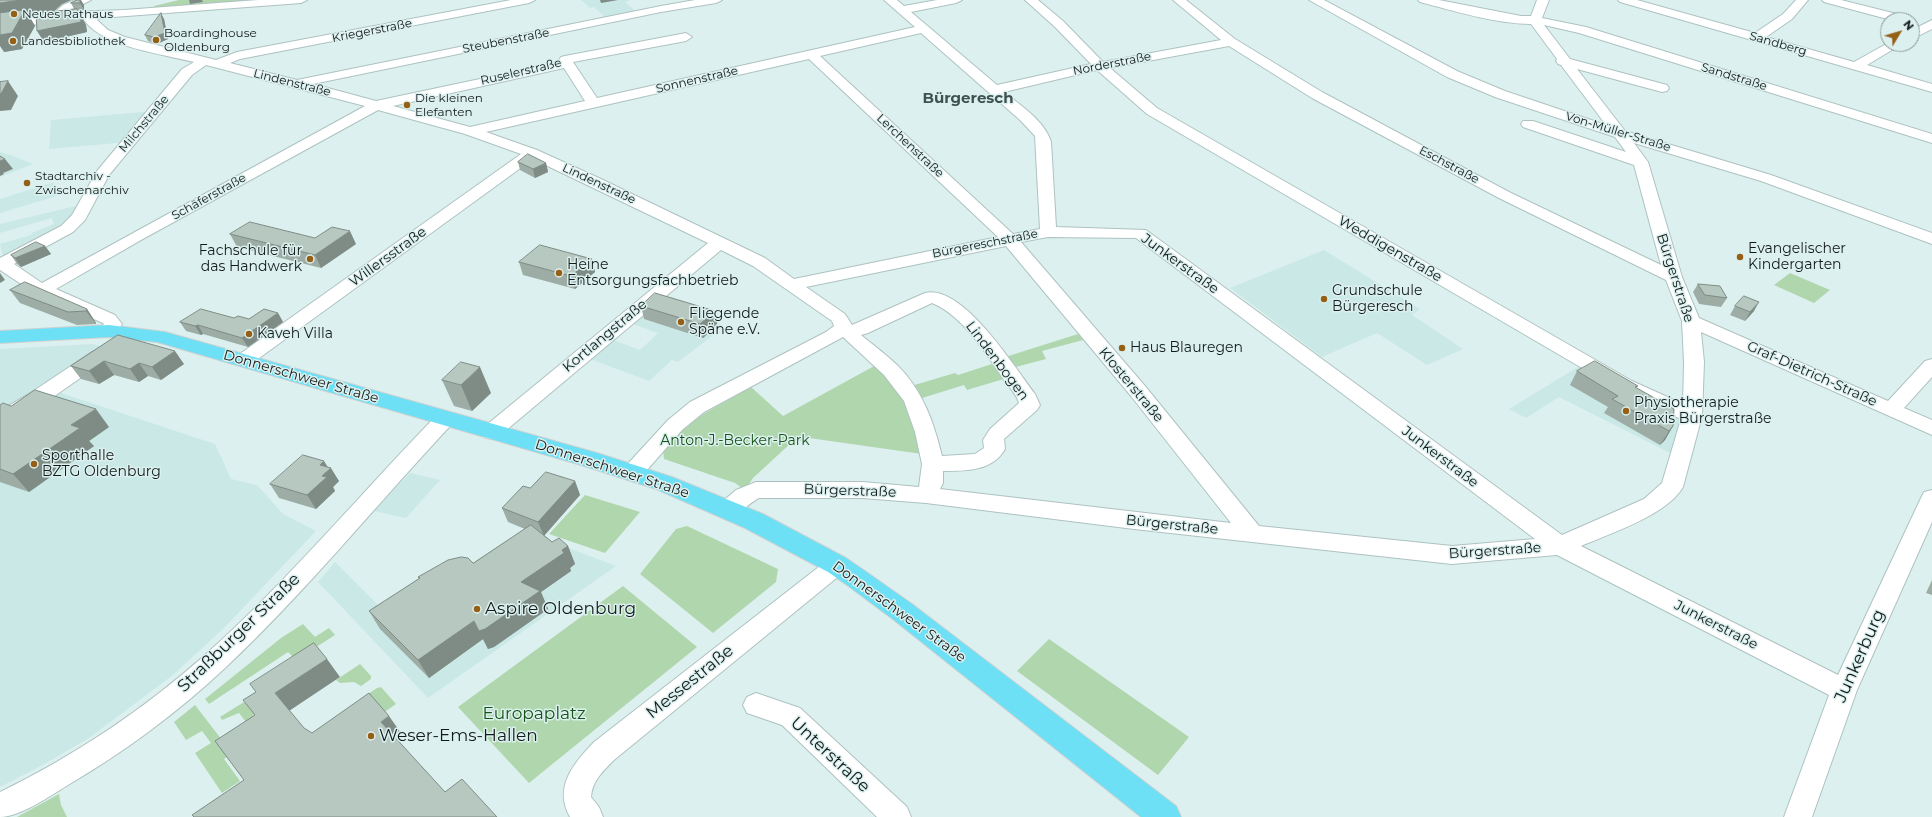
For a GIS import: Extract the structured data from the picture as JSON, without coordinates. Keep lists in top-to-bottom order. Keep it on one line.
{"streets":{"main road":["Donnerschweer Straße"],"street":["Kriegerstraße","Steubenstraße","Sandberg","Norderstraße","Ruselerstraße","Sandstraße","Sonnenstraße","Lindenstraße","Milchstraße","Von-Müller-Straße","Lerchenstraße","Eschstraße","Schäferstraße","Bürgereschstraße","Weddigenstraße","Willersstraße","Junkerstraße","Bürgerstraße","Kortlangstraße","Lindenbogen","Graf-Dietrich-Straße","Klosterstraße","Straßburger Straße","Junkerburg","Messestraße","Unterstraße"]},"crossings":[["Kriegerstraße","Lindenstraße"],["Kriegerstraße","Milchstraße"],["Steubenstraße","Lindenstraße"],["Norderstraße","Eschstraße"],["Norderstraße","Bürgereschstraße"],["Norderstraße","Weddigenstraße"],["Ruselerstraße","Lindenstraße"],["Ruselerstraße","Schäferstraße"],["Sandstraße","Bürgerstraße"],["Sonnenstraße","Lindenstraße"],["Sonnenstraße","Lerchenstraße"],["Sonnenstraße","Bürgereschstraße"],["Lindenstraße","Milchstraße"],["Lindenstraße","Schäferstraße"],["Lindenstraße","Bürgereschstraße"],["Lindenstraße","Willersstraße"],["Lindenstraße","Kortlangstraße"],["Lindenstraße","Lindenbogen"],["Von-Müller-Straße","Bürgerstraße"],["Lerchenstraße","Bürgereschstraße"],["Lerchenstraße","Klosterstraße"],["Eschstraße","Bürgerstraße"],["Bürgereschstraße","Junkerstraße"],["Bürgereschstraße","Klosterstraße"],["Weddigenstraße","Bürgerstraße"],["Willersstraße","Donnerschweer Straße"],["Junkerstraße","Bürgerstraße"],["Junkerstraße","Junkerburg"],["Bürgerstraße","Graf-Dietrich-Straße"],["Bürgerstraße","Donnerschweer Straße"],["Bürgerstraße","Klosterstraße"],["Kortlangstraße","Donnerschweer Straße"],["Donnerschweer Straße","Straßburger Straße"],["Donnerschweer Straße","Messestraße"]],"districts":["Bürgeresch"],"parks":["Anton-J.-Becker-Park","Europaplatz"],"places":["Neues Rathaus","Boardinghouse Oldenburg","Landesbibliothek","Die kleinen Elefanten","Stadtarchiv - Zwischenarchiv","Evangelischer Kindergarten","Fachschule für das Handwerk","Heine Entsorgungsfachbetrieb","Grundschule Bürgeresch","Fliegende Späne e.V.","Kaveh Villa","Haus Blauregen","Physiotherapie Praxis Bürgerstraße","Sporthalle BZTG Oldenburg","Aspire Oldenburg","Weser-Ems-Hallen"],"north":"top right"}
